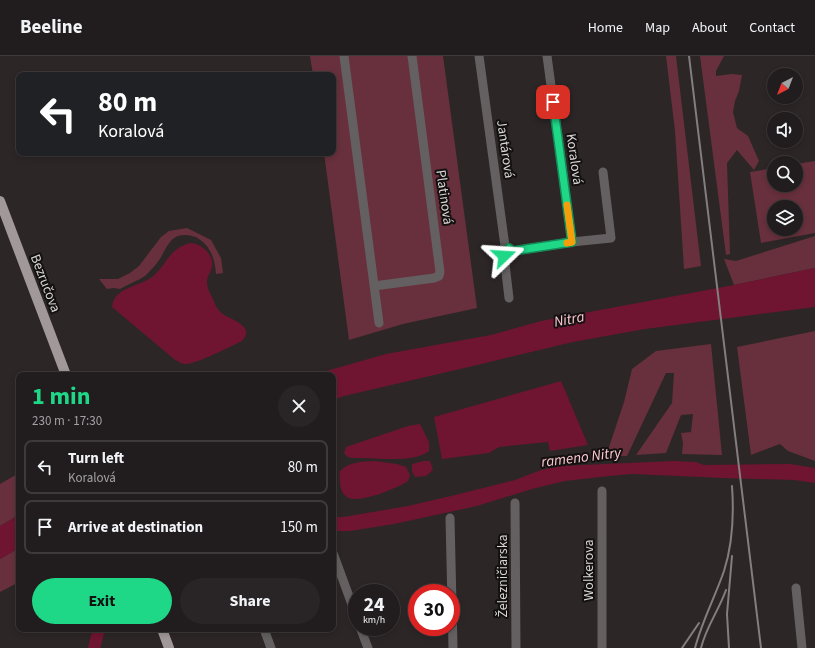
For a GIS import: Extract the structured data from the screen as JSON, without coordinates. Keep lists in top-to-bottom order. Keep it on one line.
{"streets":{"main road":["Bezručova"],"street":["Jantárová","Koralová","Platinová","Wolkerova","Železničiarska"]},"water":["Nitra","rameno Nitry"],"north":"bottom left","page":{"header":"Beeline","nav":["Home","Map","About","Contact"],"turn":["80 m","Koralová"],"heading":["1 min","230 m · 17:30"],"list":[{"name":"Turn left","note":"Koralová","value":"80 m"},{"name":"Arrive at destination","value":"150 m"}],"buttons":["Exit","Share"],"speed":"24 km/h","limit":"30"}}
